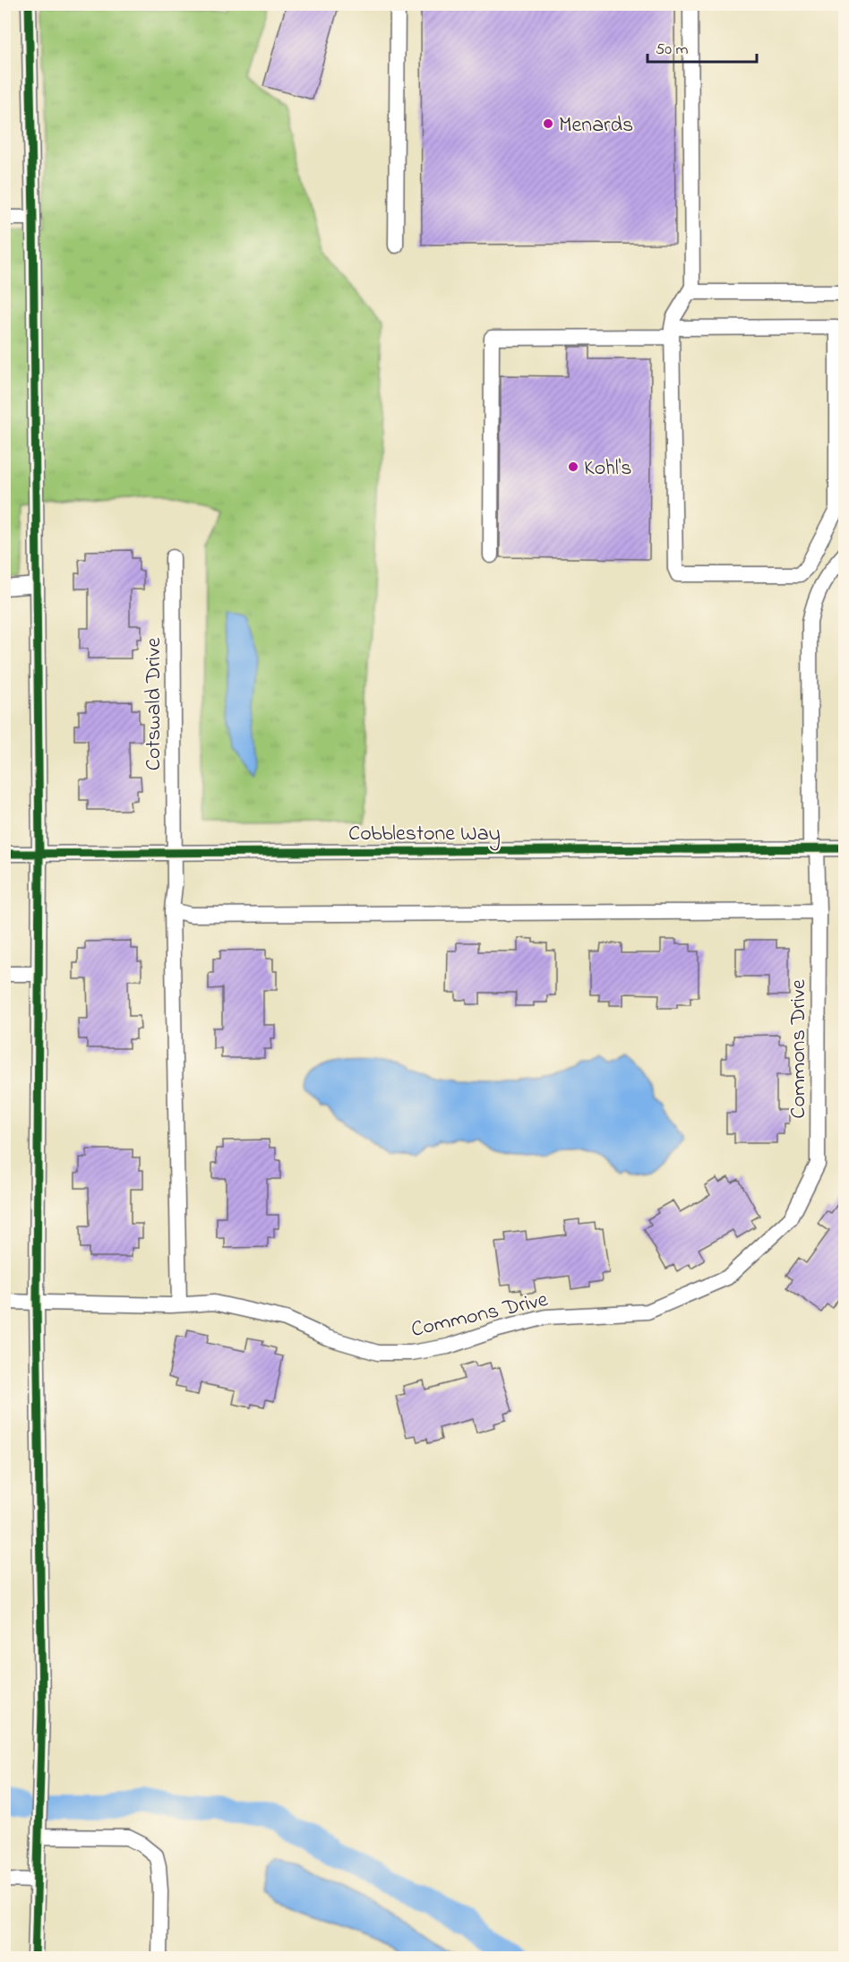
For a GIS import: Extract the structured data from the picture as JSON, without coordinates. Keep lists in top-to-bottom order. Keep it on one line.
{"streets":{"street":["Cotswald Drive","Cobblestone Way","Commons Drive"]},"crossings":[["Cotswald Drive","Cobblestone Way"],["Cobblestone Way","Commons Drive"]],"places":["Menards","Kohl's"],"scale_bar":"50 m"}
